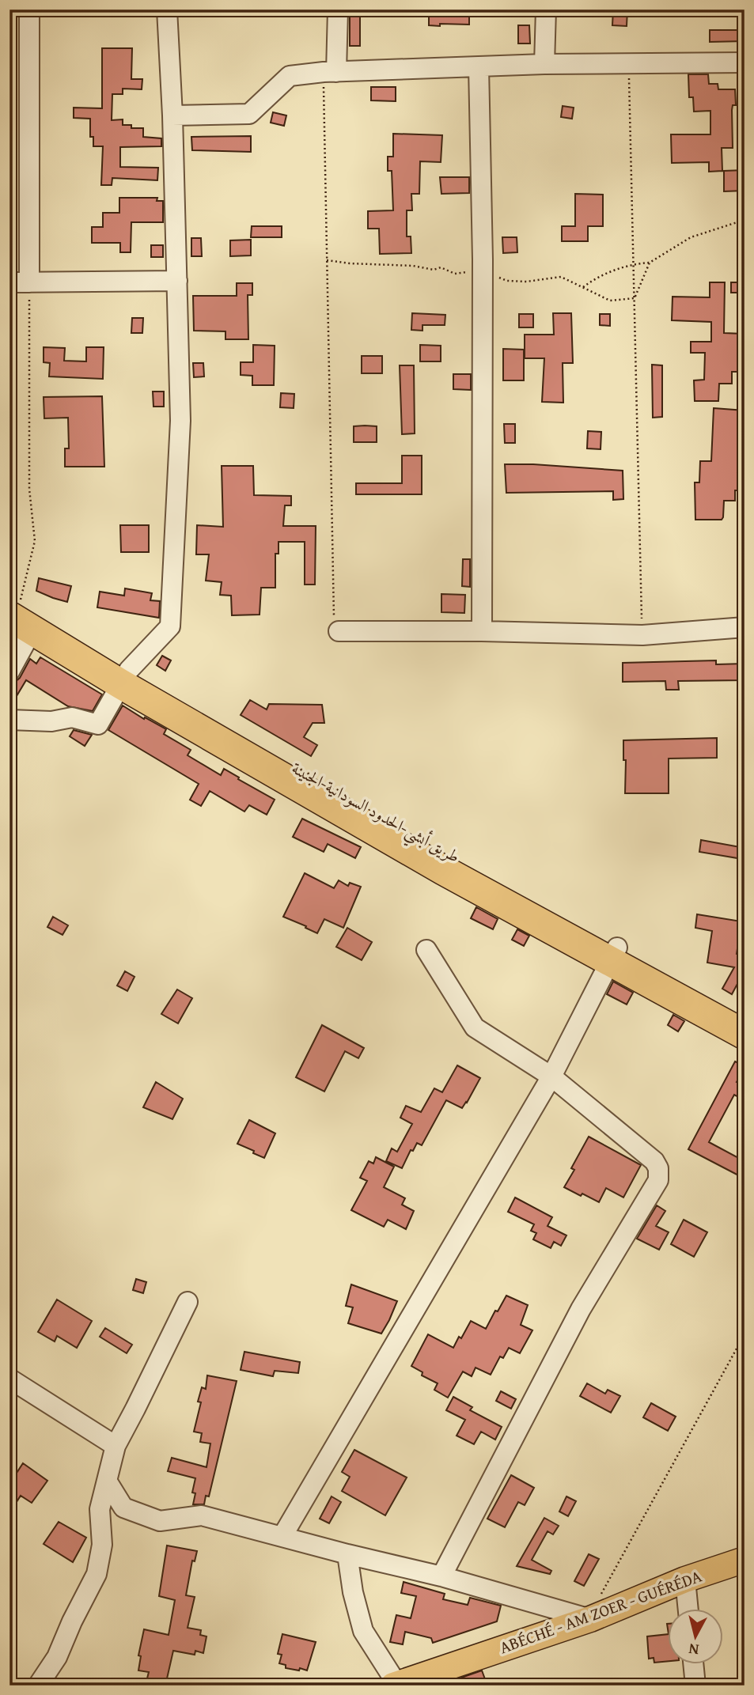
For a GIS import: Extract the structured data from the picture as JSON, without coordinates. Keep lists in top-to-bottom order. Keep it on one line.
{"streets":{"highway":["طريق أبشي-الحدود السودانية-الجنينة"],"main road":["ABÉCHÉ - AM ZOER - GUÉRÉDA"]},"north":"bottom"}
